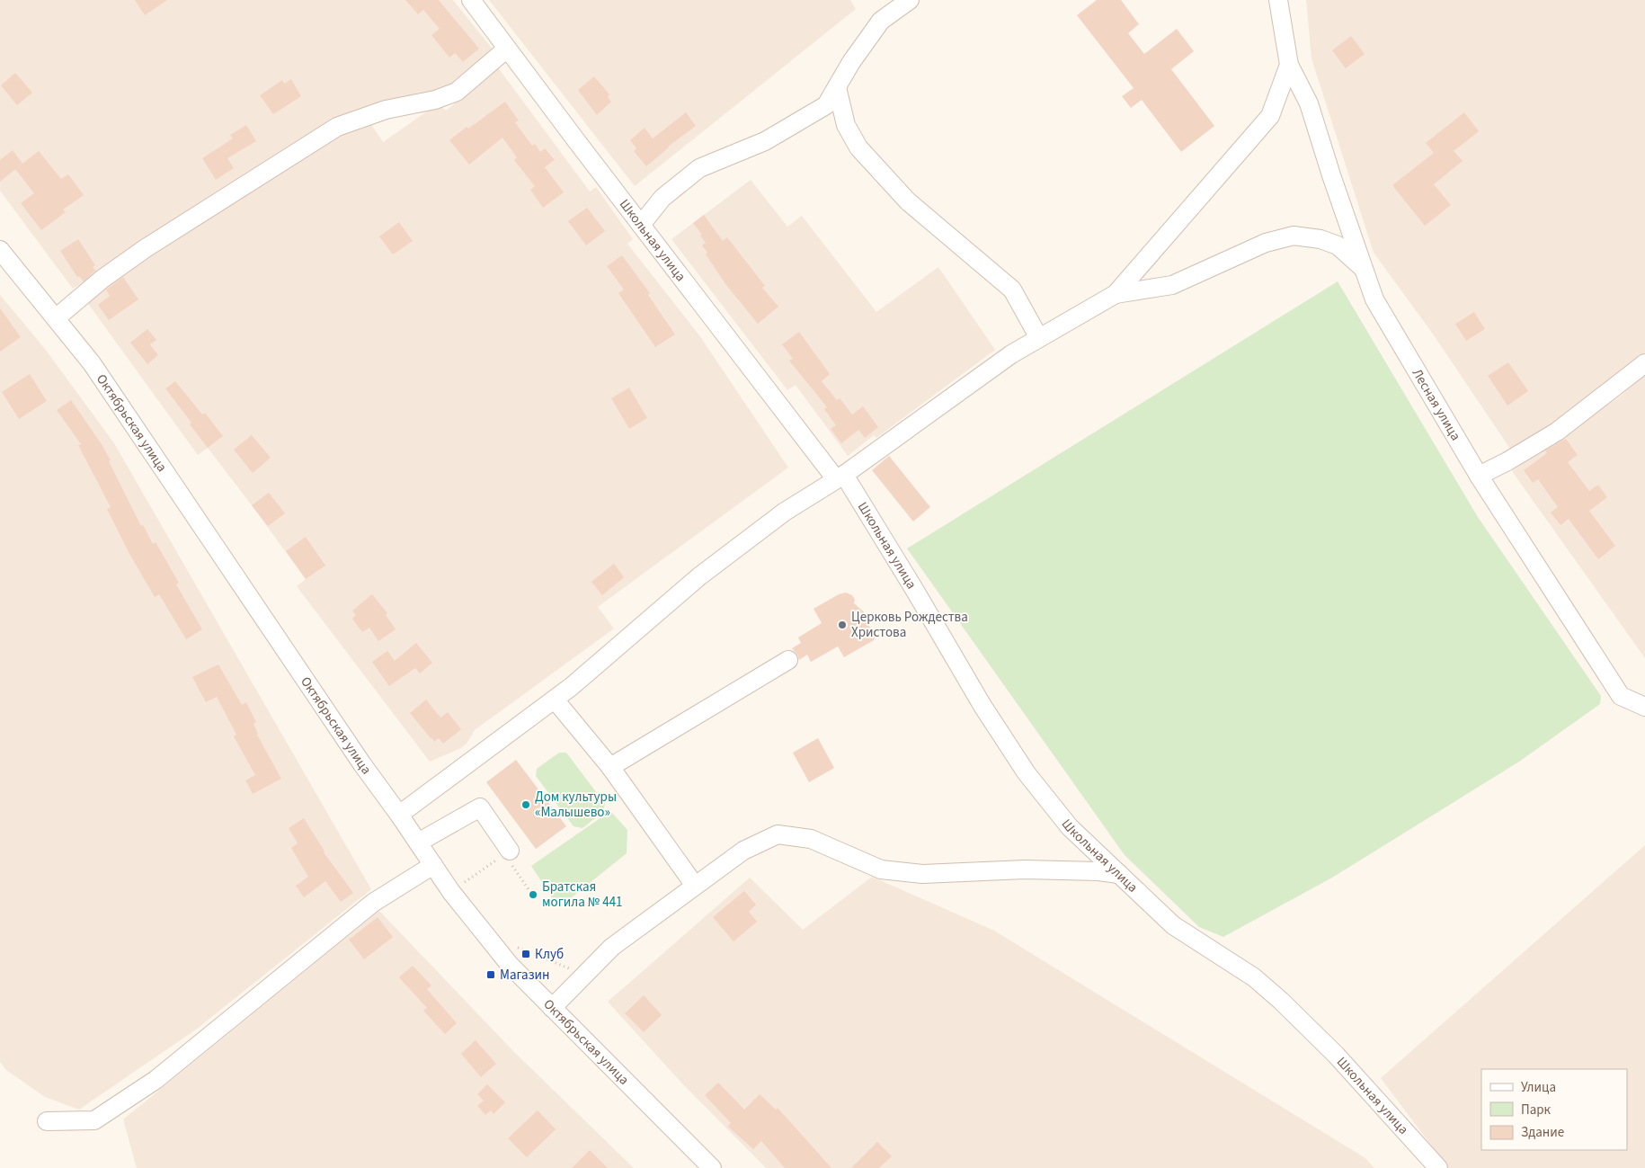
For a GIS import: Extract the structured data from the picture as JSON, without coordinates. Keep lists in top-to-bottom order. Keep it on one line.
{"streets":{"street":["Школьная улица","Лесная улица","Октябрьская улица"]},"places":{"other":["Церковь Рождества Христова","Дом культуры «Малышево»","Братская могила № 441"],"transit":["Клуб","Магазин"]},"legend":["Улица","Парк","Здание"]}
